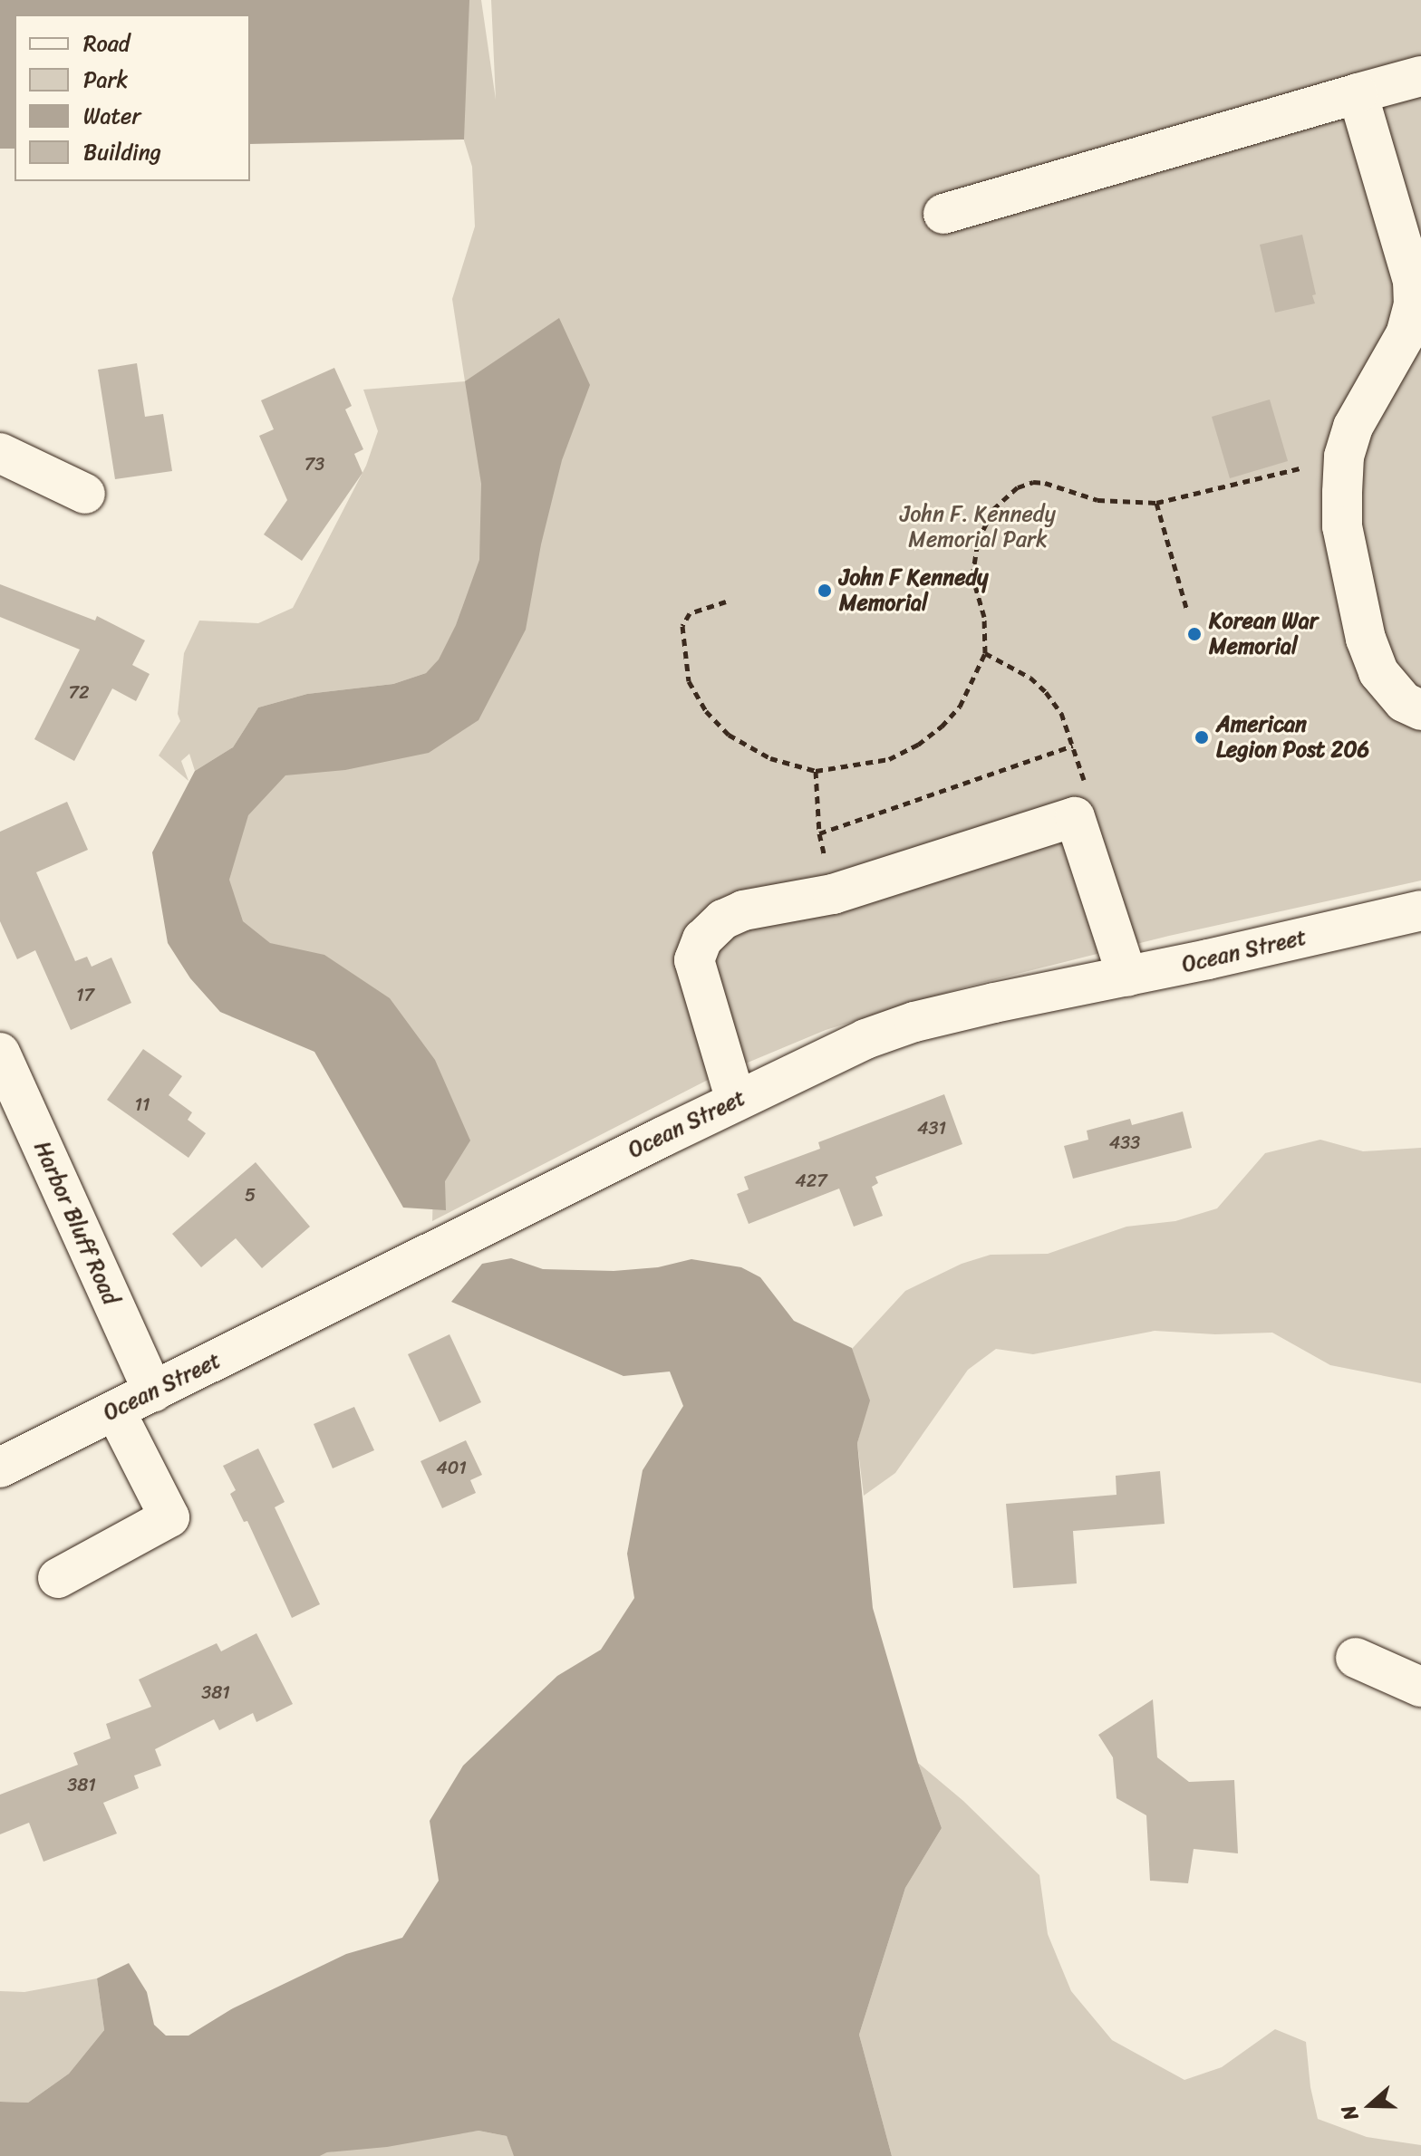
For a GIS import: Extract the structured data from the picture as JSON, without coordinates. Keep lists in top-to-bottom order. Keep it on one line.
{"streets":{"main road":["Ocean Street","Harbor Bluff Road"]},"crossings":[["Ocean Street","Harbor Bluff Road"]],"parks":["John F. Kennedy Memorial Park"],"places":["John F Kennedy Memorial","Korean War Memorial","American Legion Post 206"],"house_numbers":["73","72","17","11","431","433","427","5","401","381","381"],"legend":["Road","Park","Water","Building"],"north":"left"}
